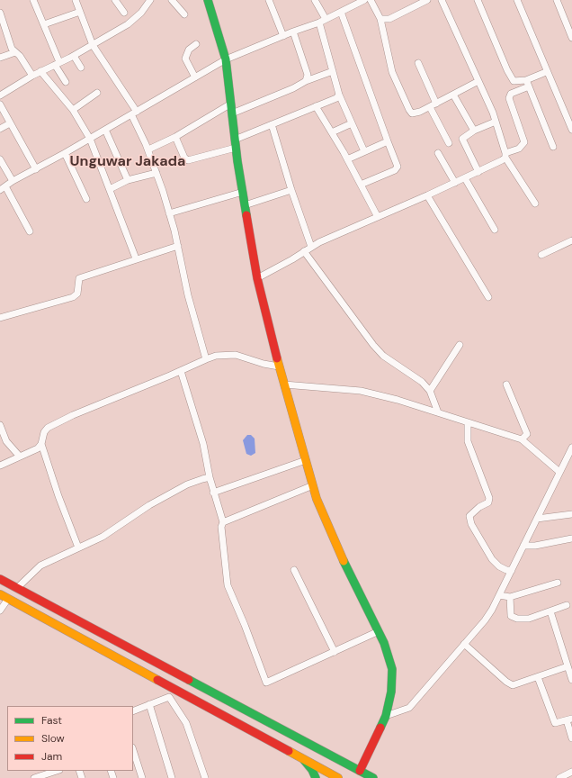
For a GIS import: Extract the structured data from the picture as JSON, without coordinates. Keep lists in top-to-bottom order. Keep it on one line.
{"districts":["Unguwar Jakada"],"legend":["Fast","Slow","Jam"]}
